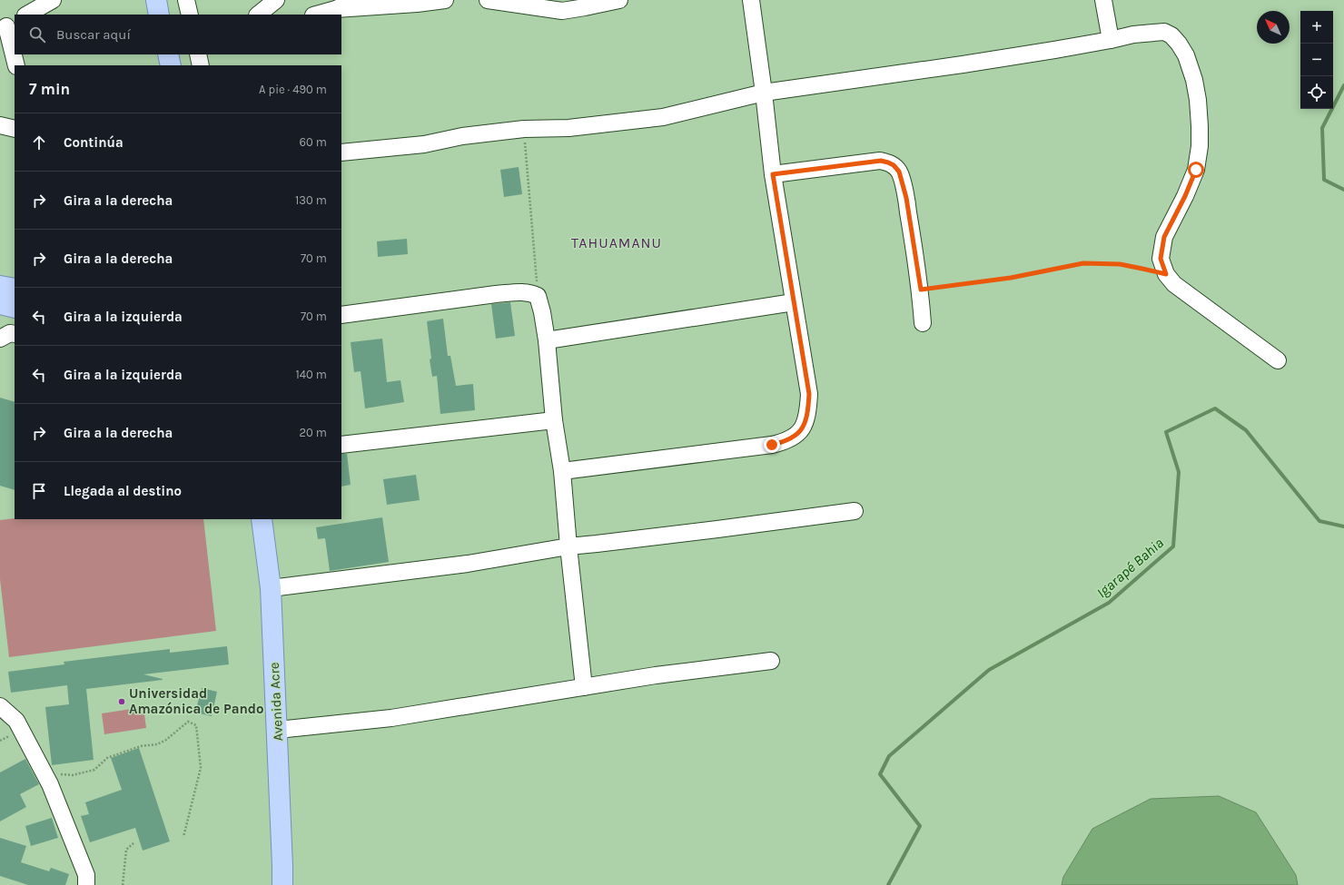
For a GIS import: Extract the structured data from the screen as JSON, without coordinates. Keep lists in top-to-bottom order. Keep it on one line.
{"streets":{"main road":["Avenida Acre"]},"districts":["TAHUAMANU"],"water":["Igarapé Bahia"],"places":["Universidad Amazónica de Pando"],"north":"top left","page":{"map_buttons":["+","−"],"search":"Buscar aquí","heading":["7 min","A pie · 490 m"],"list":[["Continúa","60 m"],["Gira a la derecha","130 m"],["Gira a la derecha","70 m"],["Gira a la izquierda","70 m"],["Gira a la izquierda","140 m"],["Gira a la derecha","20 m"],"Llegada al destino"]}}
